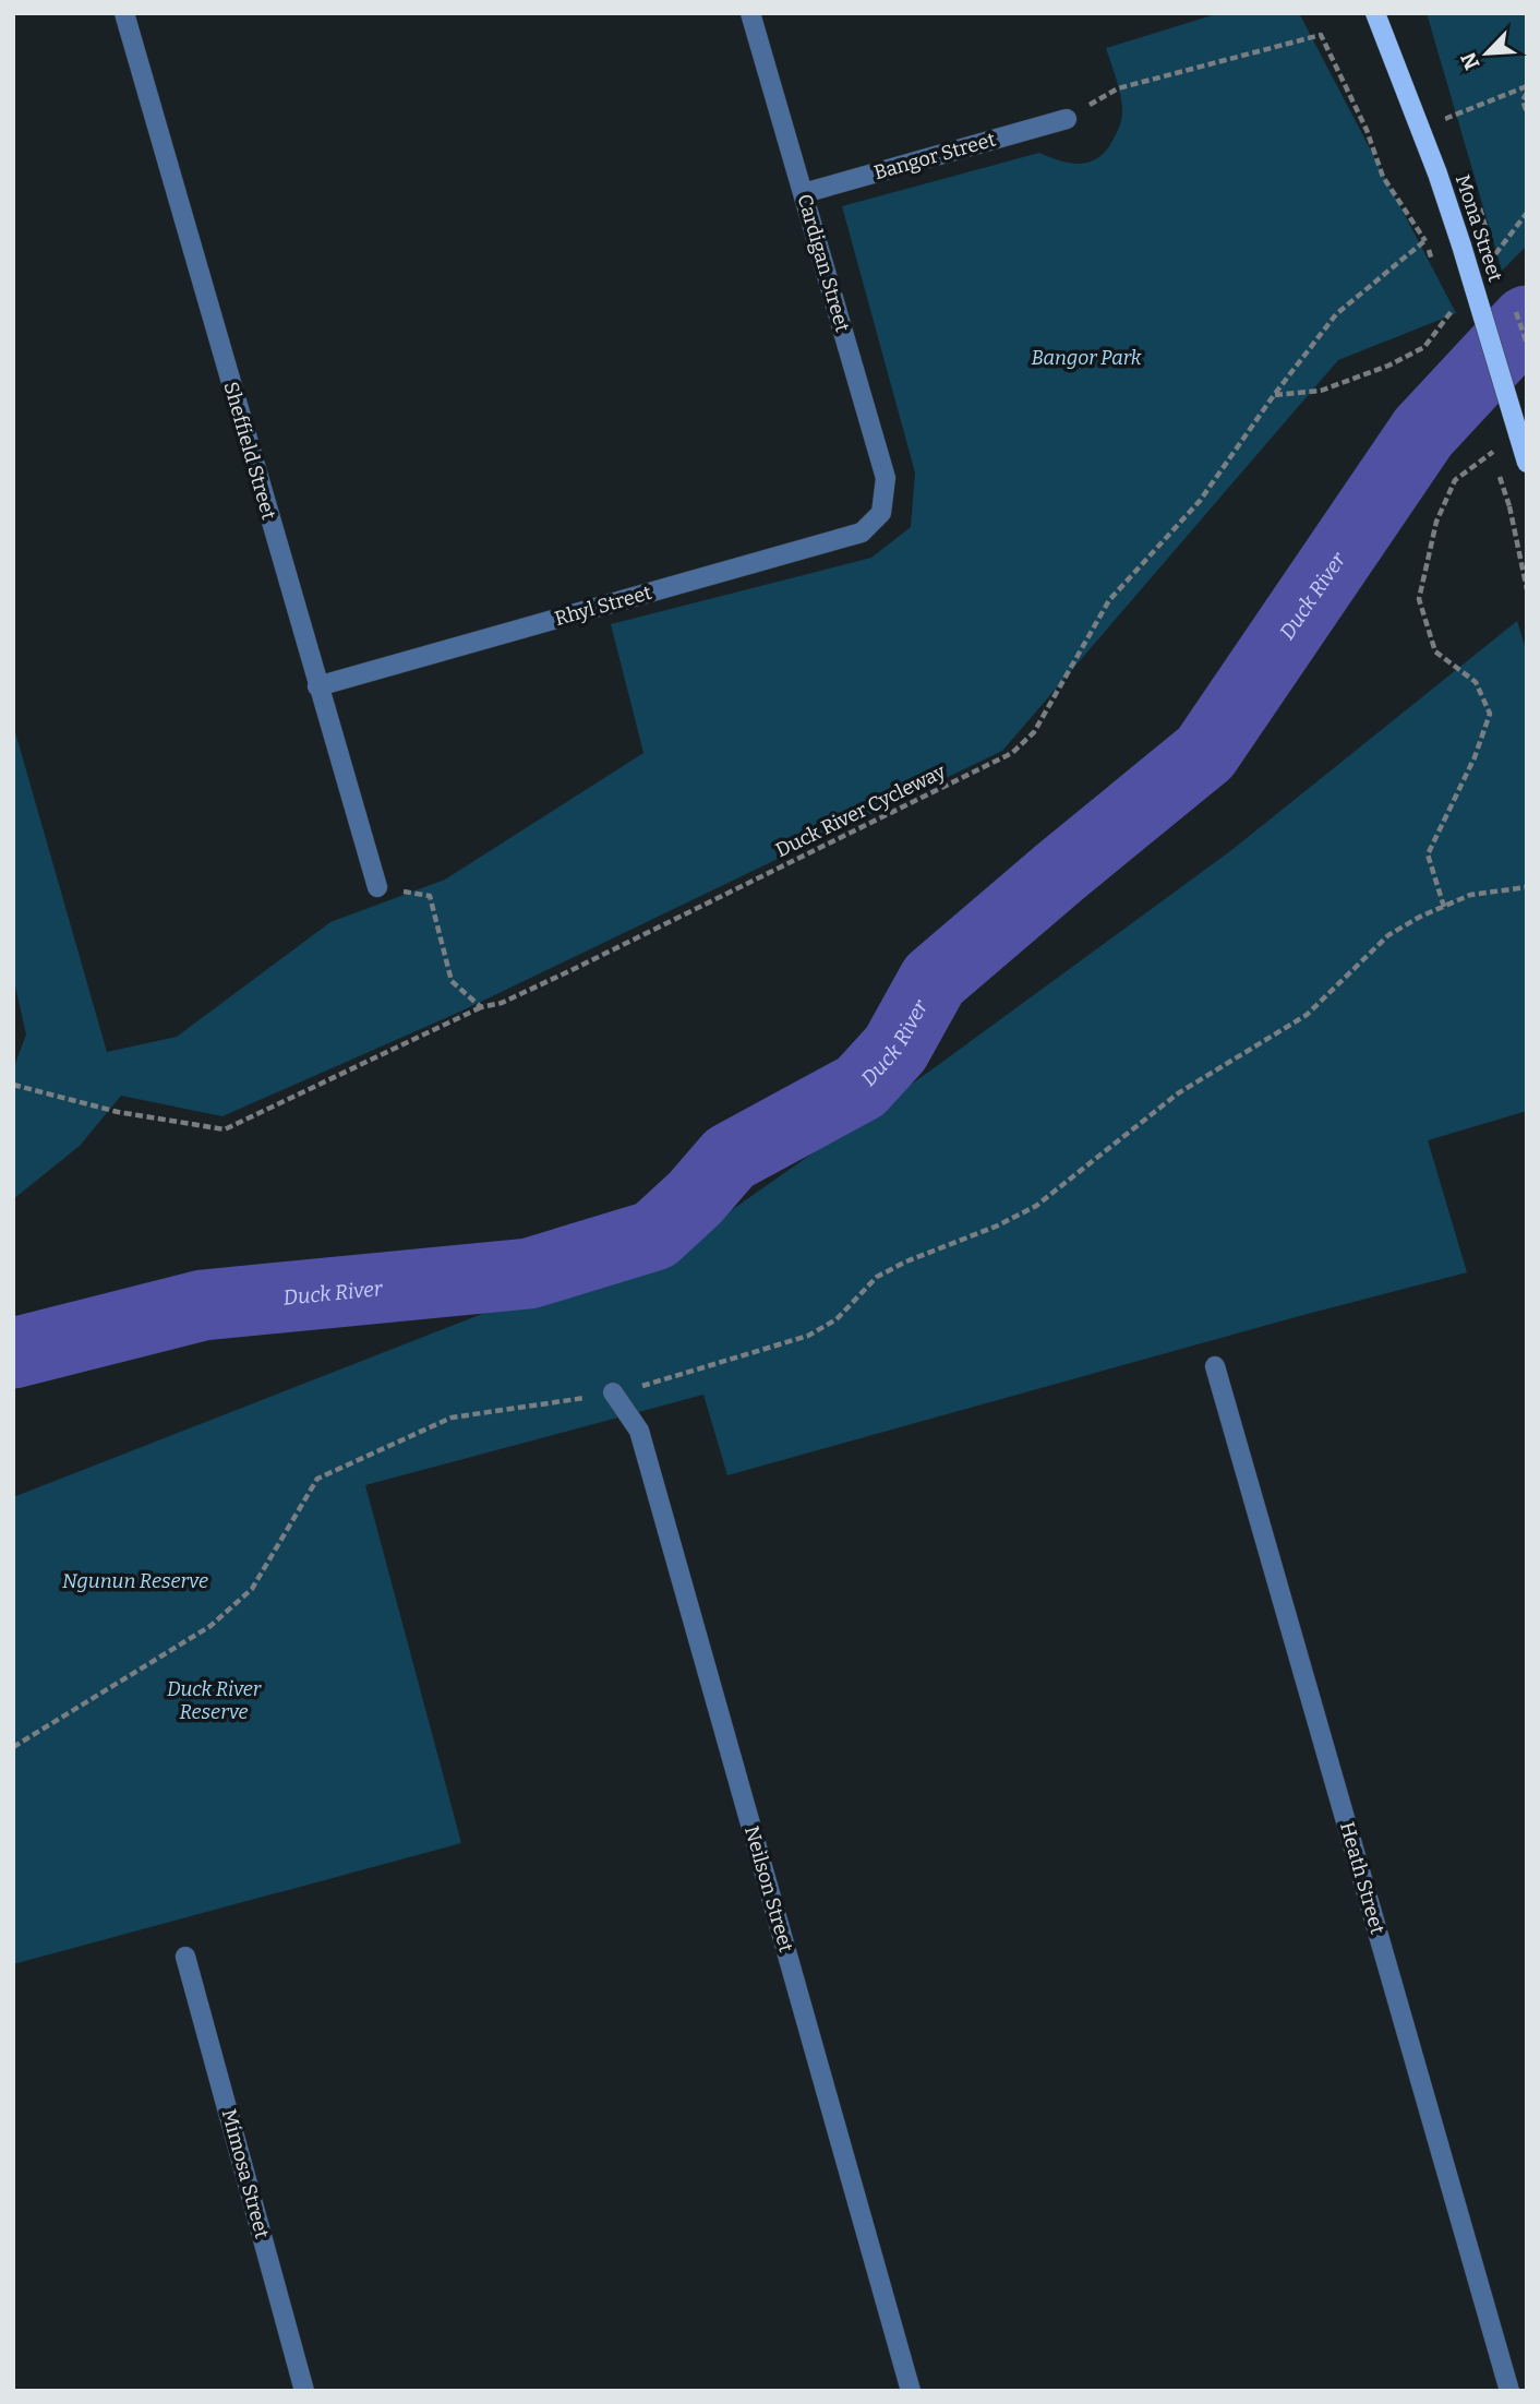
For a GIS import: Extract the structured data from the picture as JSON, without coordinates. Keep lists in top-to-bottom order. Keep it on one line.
{"streets":{"main road":["Mona Street"],"street":["Bangor Street","Cardigan Street","Sheffield Street","Rhyl Street","Heath Street","Neilson Street","Mimosa Street"],"path":["Duck River Cycleway"]},"crossings":[["Bangor Street","Cardigan Street"],["Bangor Street","Duck River Cycleway"],["Cardigan Street","Rhyl Street"],["Sheffield Street","Rhyl Street"]],"water":["Duck River"],"parks":["Bangor Park","Ngunun Reserve","Duck River Reserve"],"north":"bottom left"}
